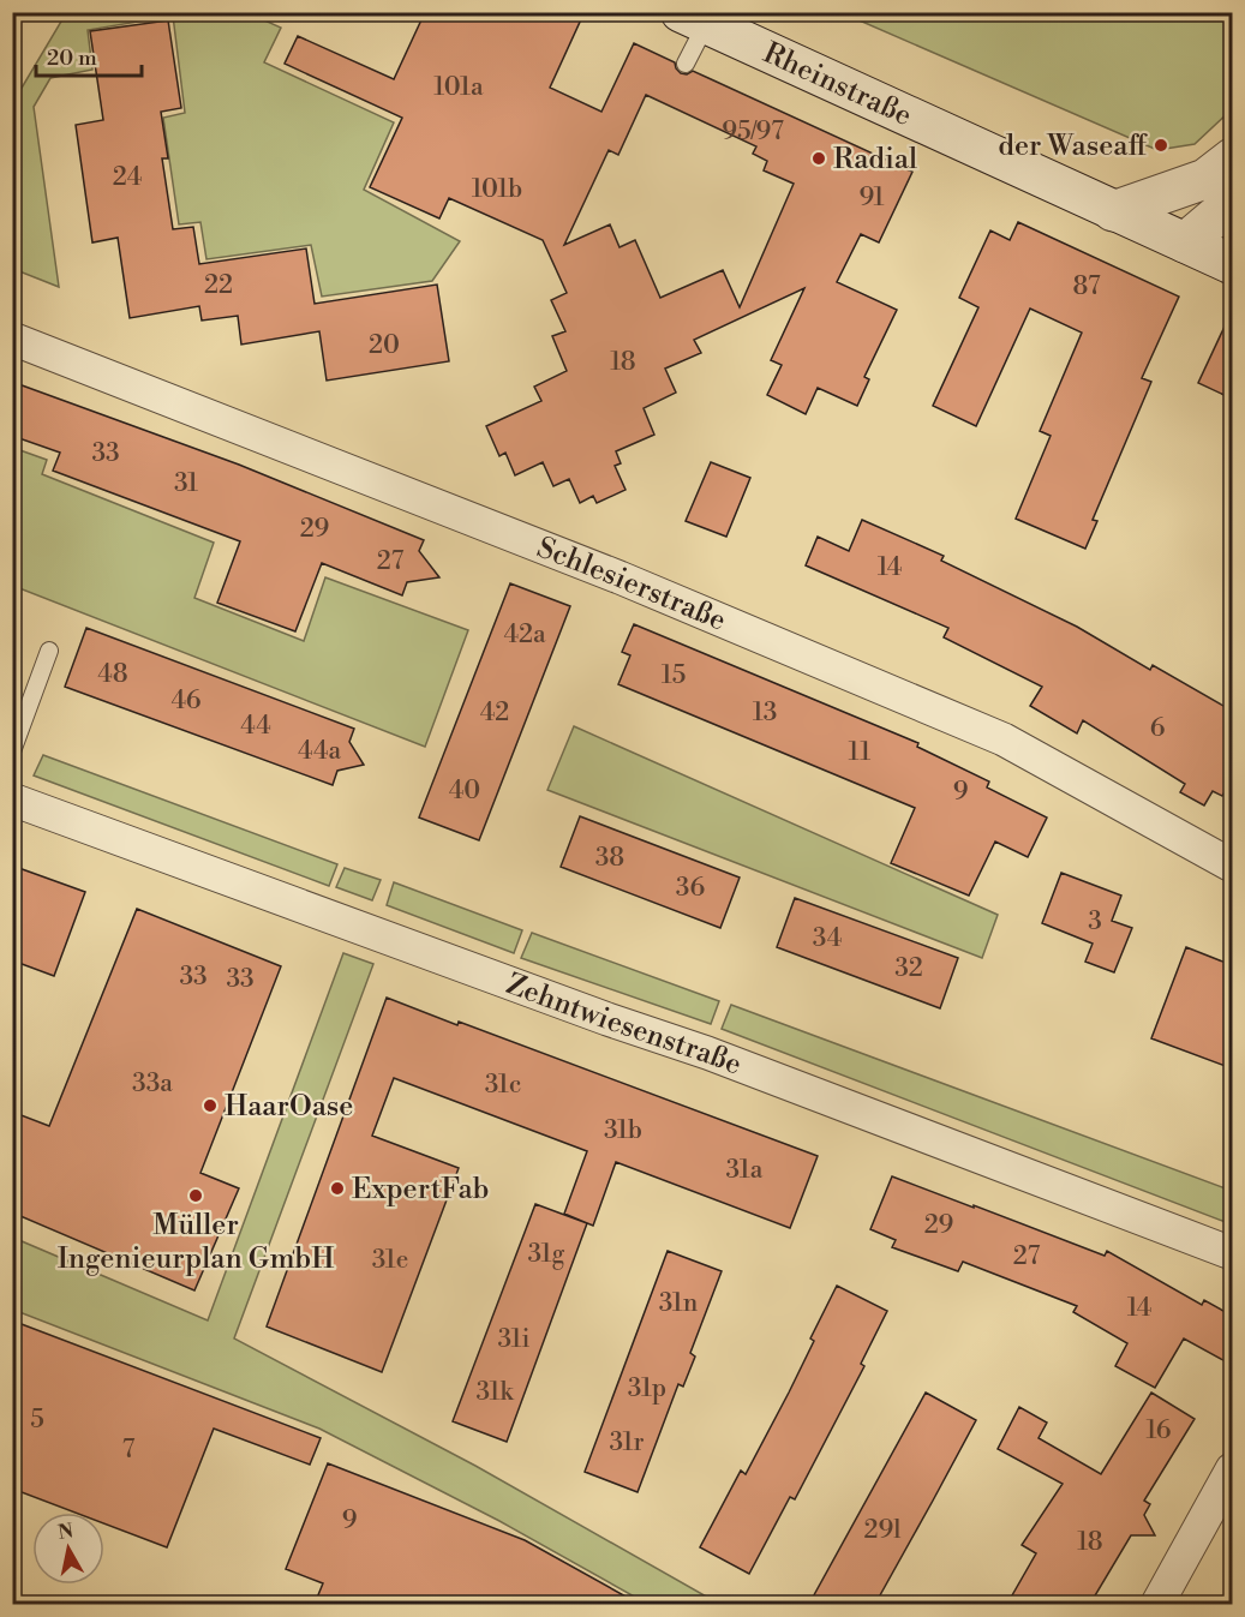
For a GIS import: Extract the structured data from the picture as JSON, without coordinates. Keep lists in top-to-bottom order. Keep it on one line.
{"streets":{"main road":["Rheinstraße"],"street":["Schlesierstraße","Zehntwiesenstraße"]},"places":["der Waseaff","Radial","HaarOase","ExpertFab","Müller Ingenieurplan GmbH"],"house_numbers":["101a","95/97","24","101b","91","22","87","20","18","33","31","29","27","14","42a","48","15","46","42","13","44","6","44a","11","40","9","38","36","3","34","32","33","33","33a","31c","31b","31a","29","31g","27","31e","31n","14","31i","31p","31k","5","16","31r","7","9","29l","18"],"scale_bar":"20 m","north":"top"}
